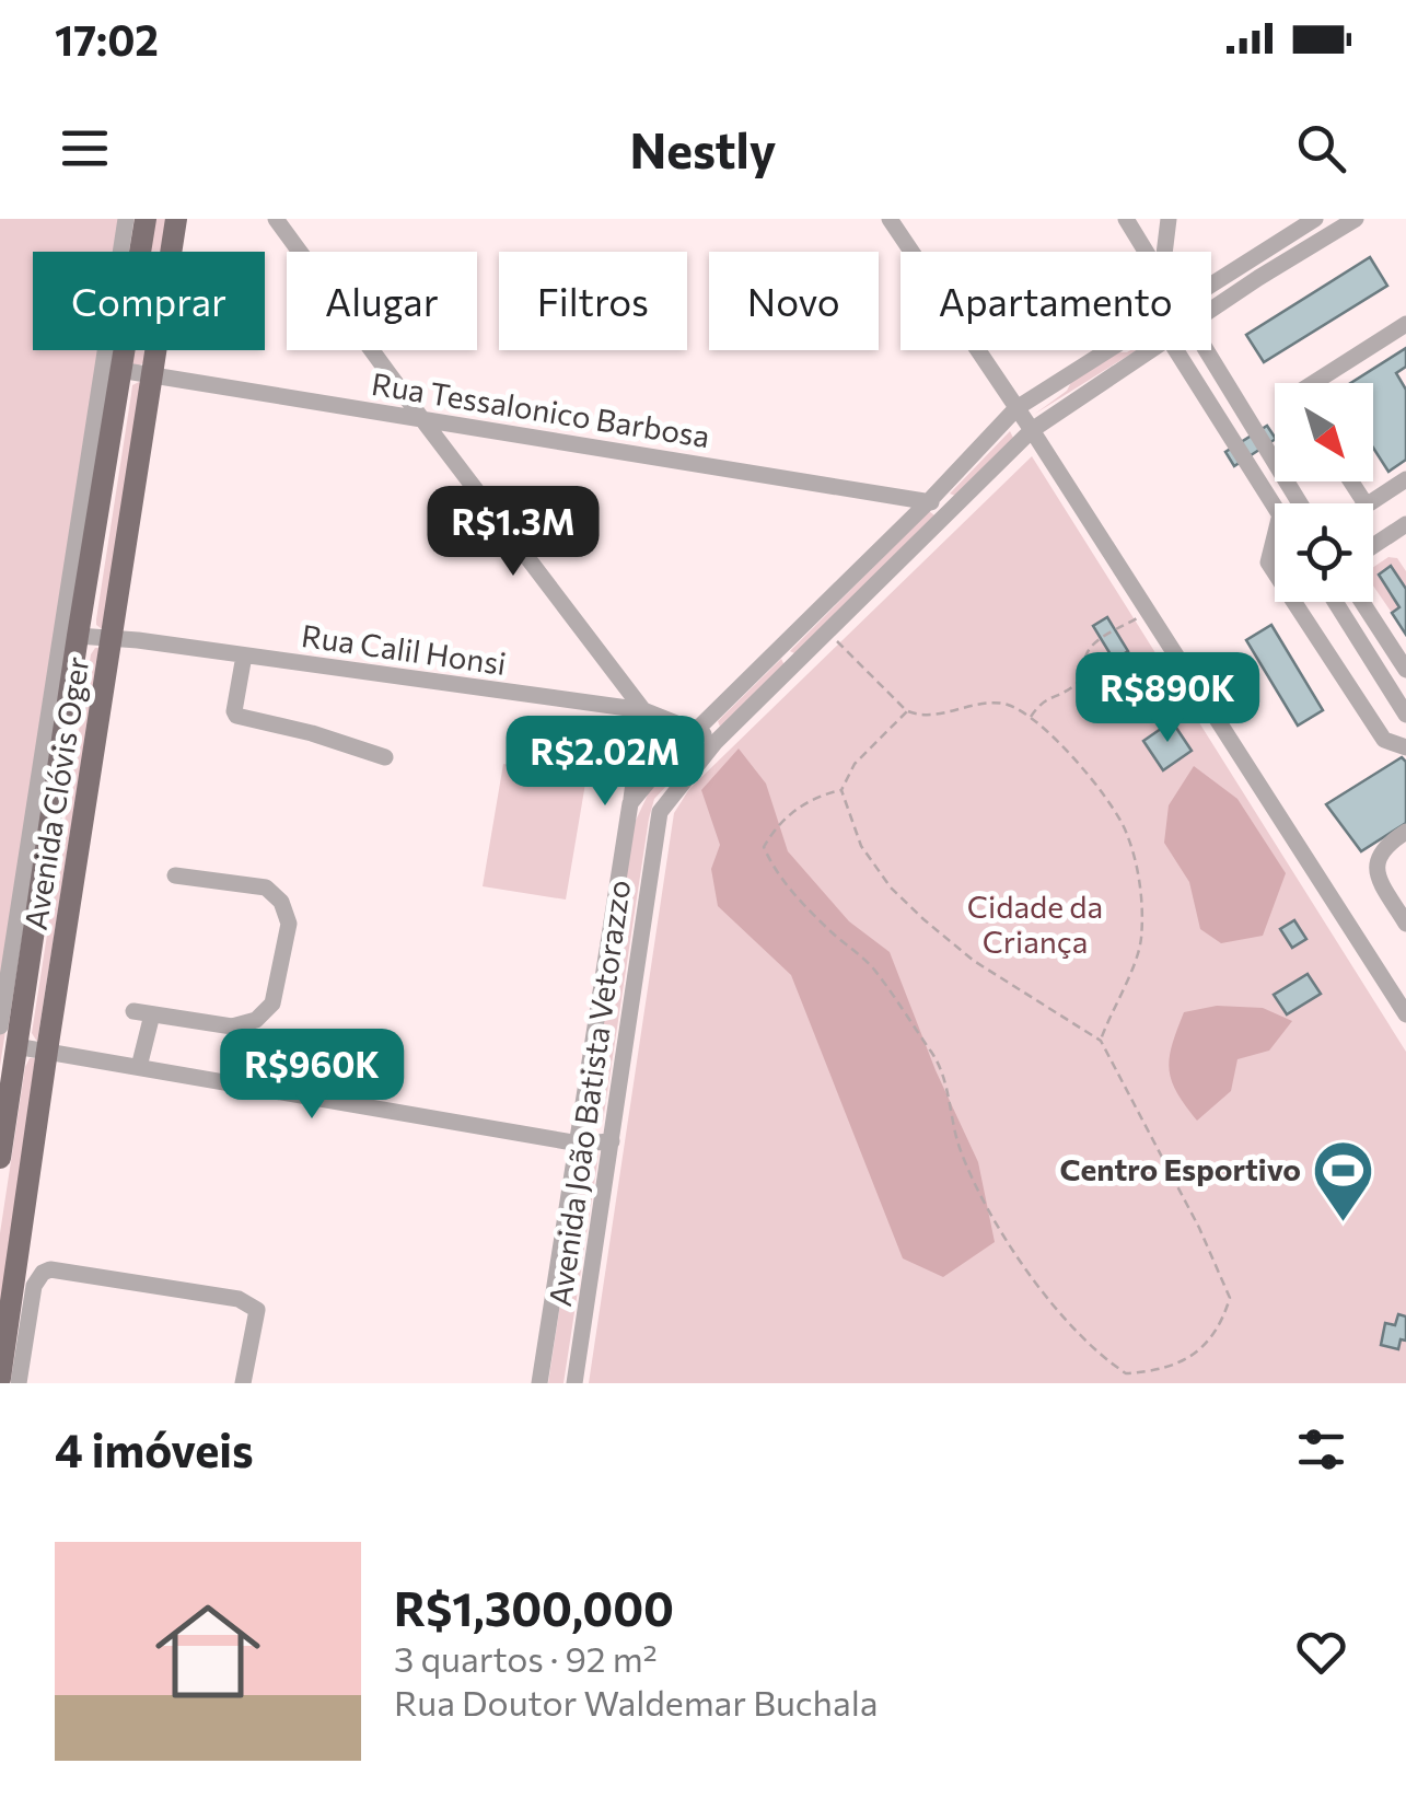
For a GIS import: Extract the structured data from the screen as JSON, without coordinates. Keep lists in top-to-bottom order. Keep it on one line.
{"streets":{"main road":["Avenida Clóvis Oger"],"street":["Rua Tessalonico Barbosa","Rua Calil Honsi","Avenida João Batista Vetorazzo"]},"crossings":[["Rua Tessalonico Barbosa","Avenida Clóvis Oger"],["Rua Tessalonico Barbosa","Avenida João Batista Vetorazzo"],["Rua Calil Honsi","Avenida Clóvis Oger"],["Rua Calil Honsi","Avenida João Batista Vetorazzo"]],"parks":["Cidade da Criança"],"places":{"sports":["Centro Esportivo"]},"north":"bottom right","page":{"status":"17:02","header":"Nestly","chip":["Comprar","Alugar","Filtros","Novo","Apartamento"],"price":["R$1.3M","R$890K","R$2.02M","R$960K"],"heading":"4 imóveis","list":[{"name":"R$1,300,000","note":"3 quartos · 92 m² · Rua Doutor Waldemar Buchala"}]}}
